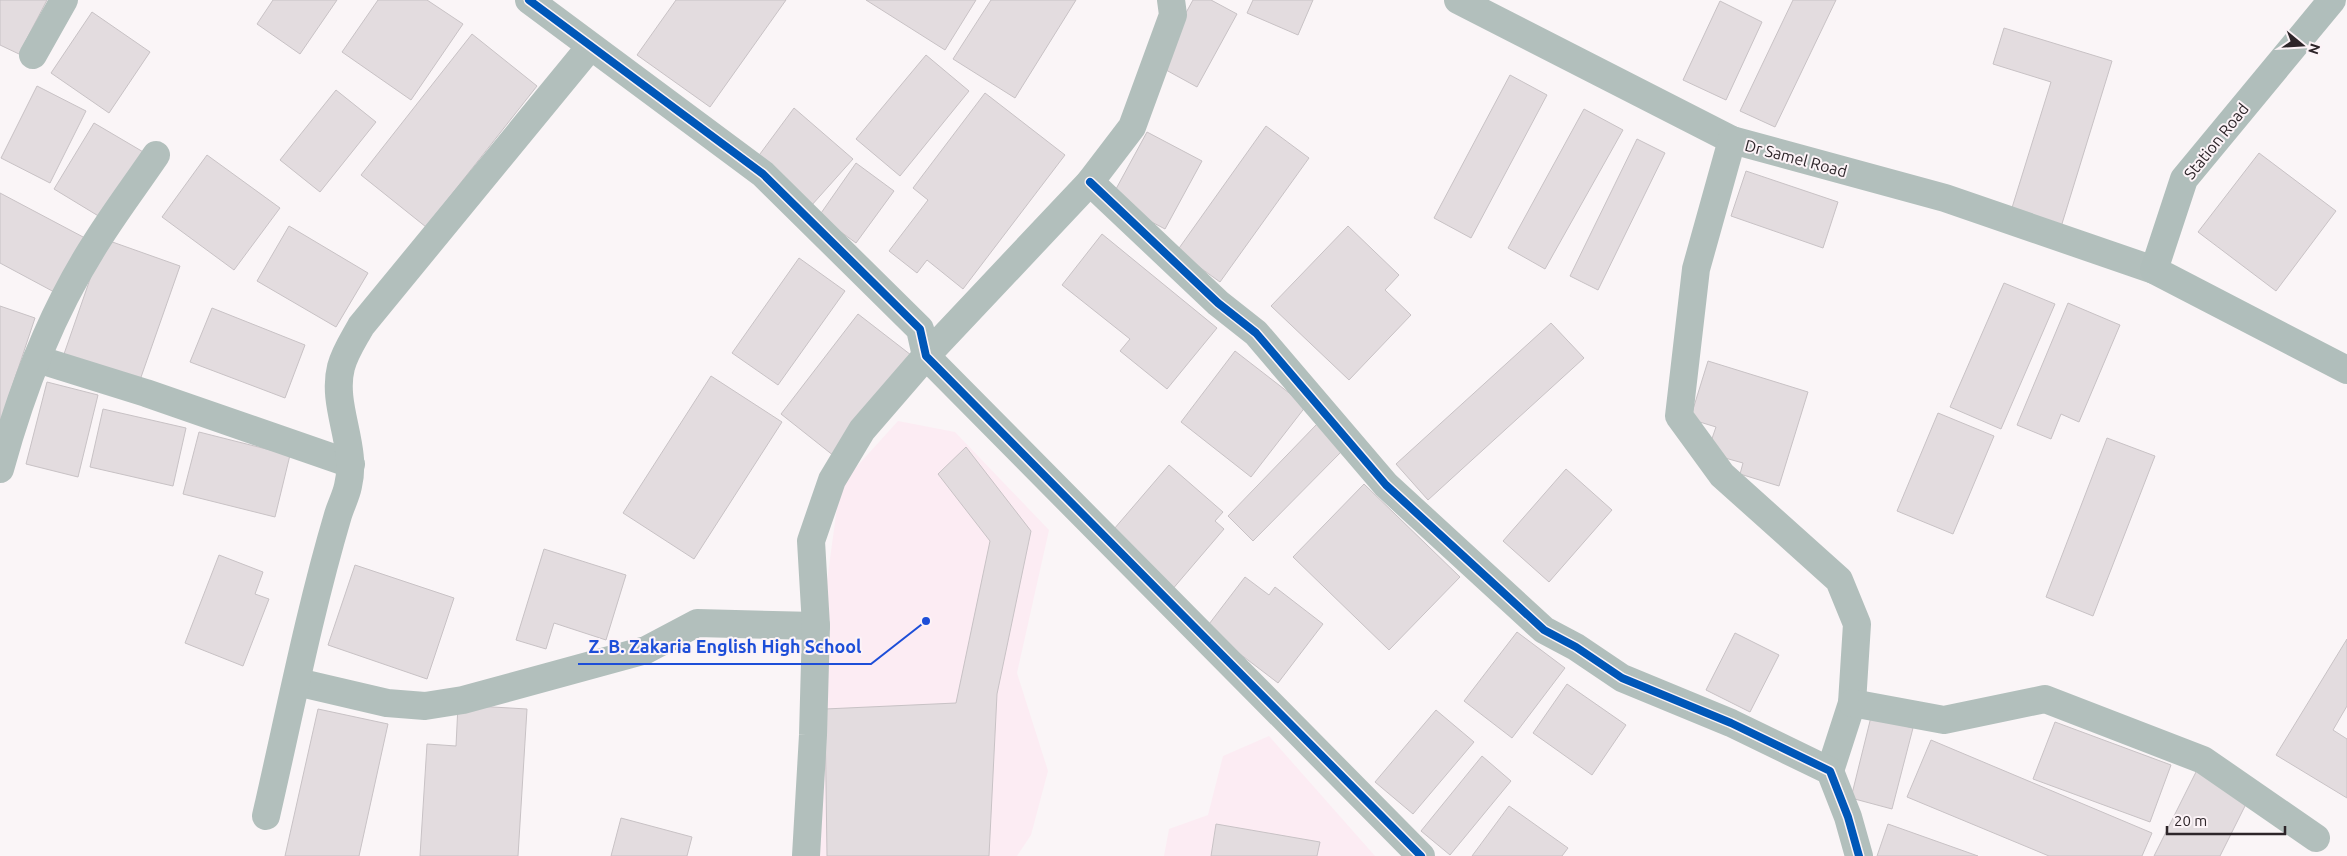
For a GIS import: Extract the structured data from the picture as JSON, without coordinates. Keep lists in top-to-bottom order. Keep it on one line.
{"streets":{"main road":["Station Road"],"street":["Dr Samel Road"]},"crossings":[["Station Road","Dr Samel Road"]],"places":["Z. B. Zakaria English High School"],"scale_bar":"20 m","north":"right"}
